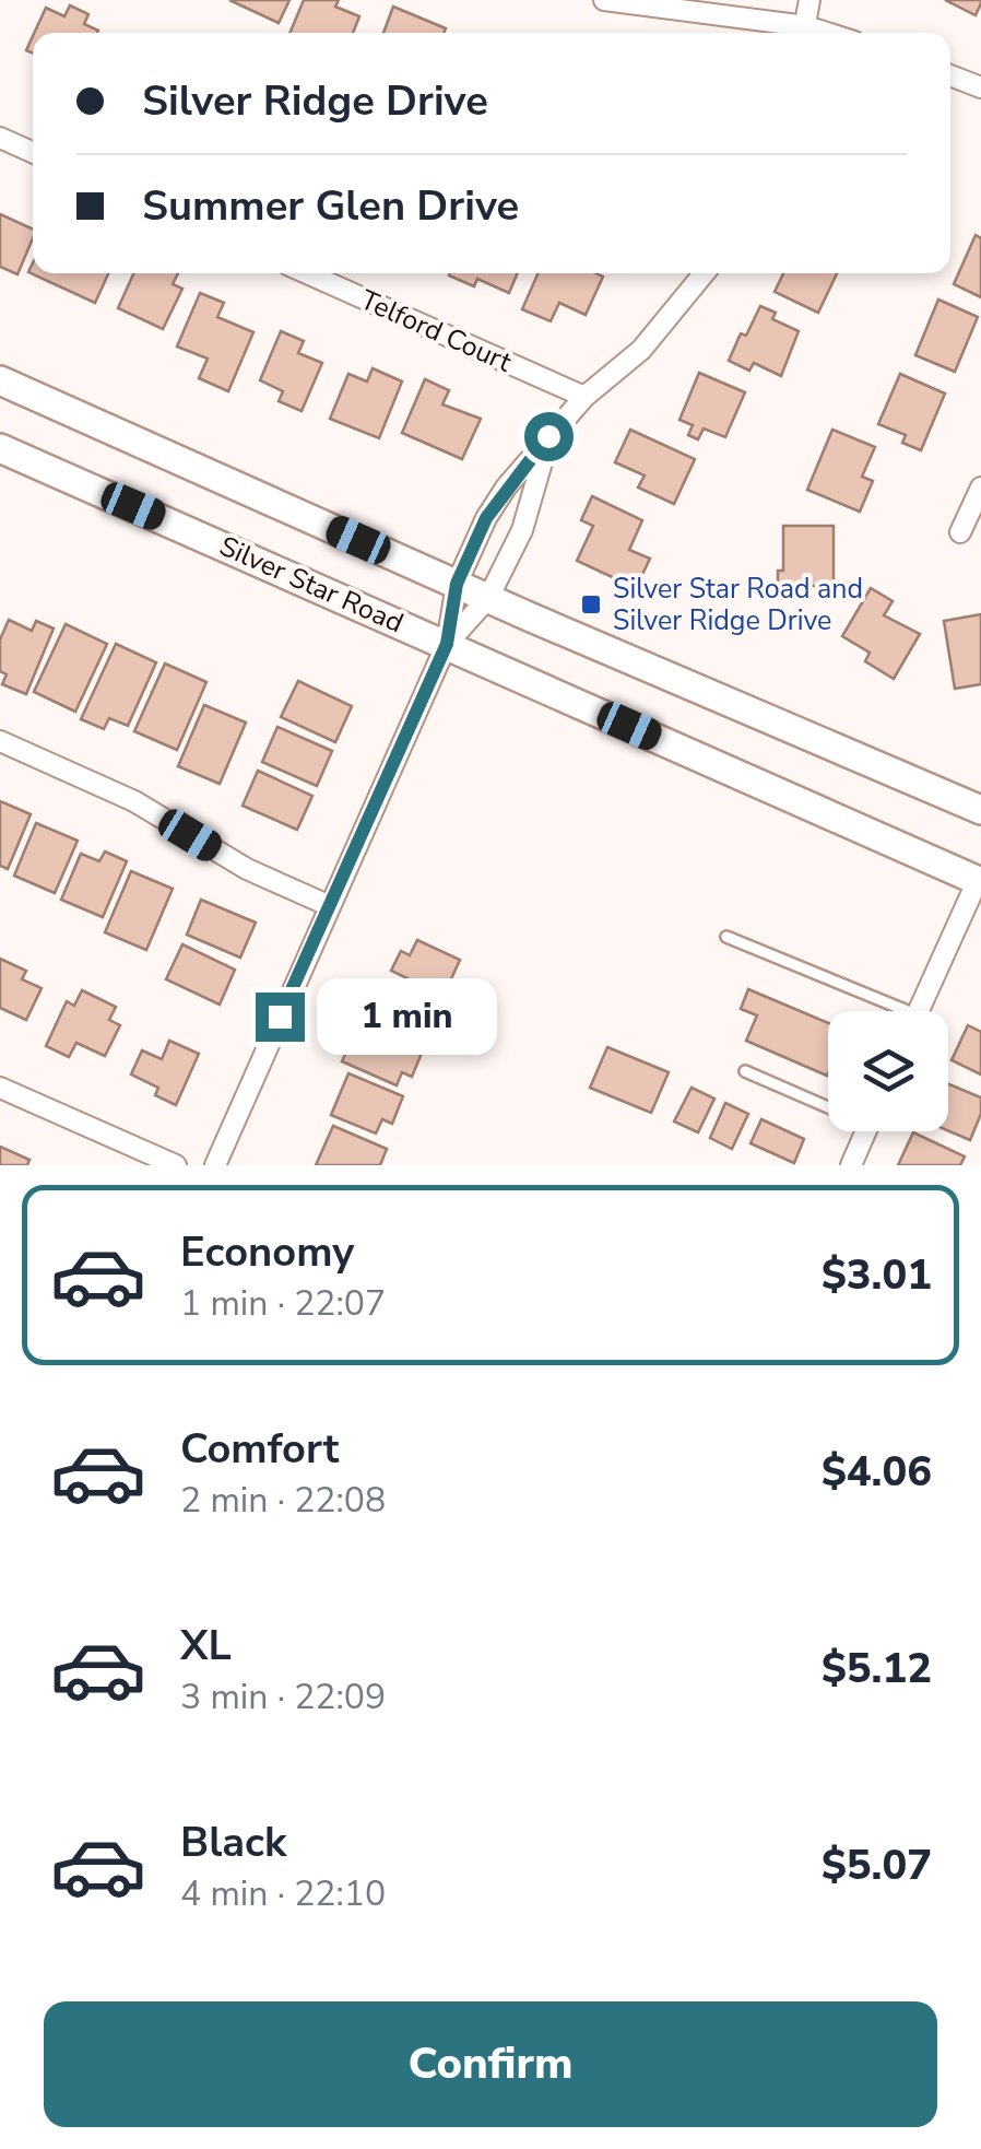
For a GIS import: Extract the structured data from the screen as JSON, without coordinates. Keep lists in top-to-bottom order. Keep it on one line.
{"streets":{"main road":["Silver Star Road"],"street":["Telford Court"]},"places":{"transit":["Silver Star Road and Silver Ridge Drive"]},"page":{"banner":["Silver Ridge Drive","Summer Glen Drive"],"bubble":"1 min","list":[{"name":"Economy","note":"1 min · 22:07","value":"$3.01"},{"name":"Comfort","note":"2 min · 22:08","value":"$4.06"},{"name":"XL","note":"3 min · 22:09","value":"$5.12"},{"name":"Black","note":"4 min · 22:10","value":"$5.07"}],"buttons":"Confirm"}}
